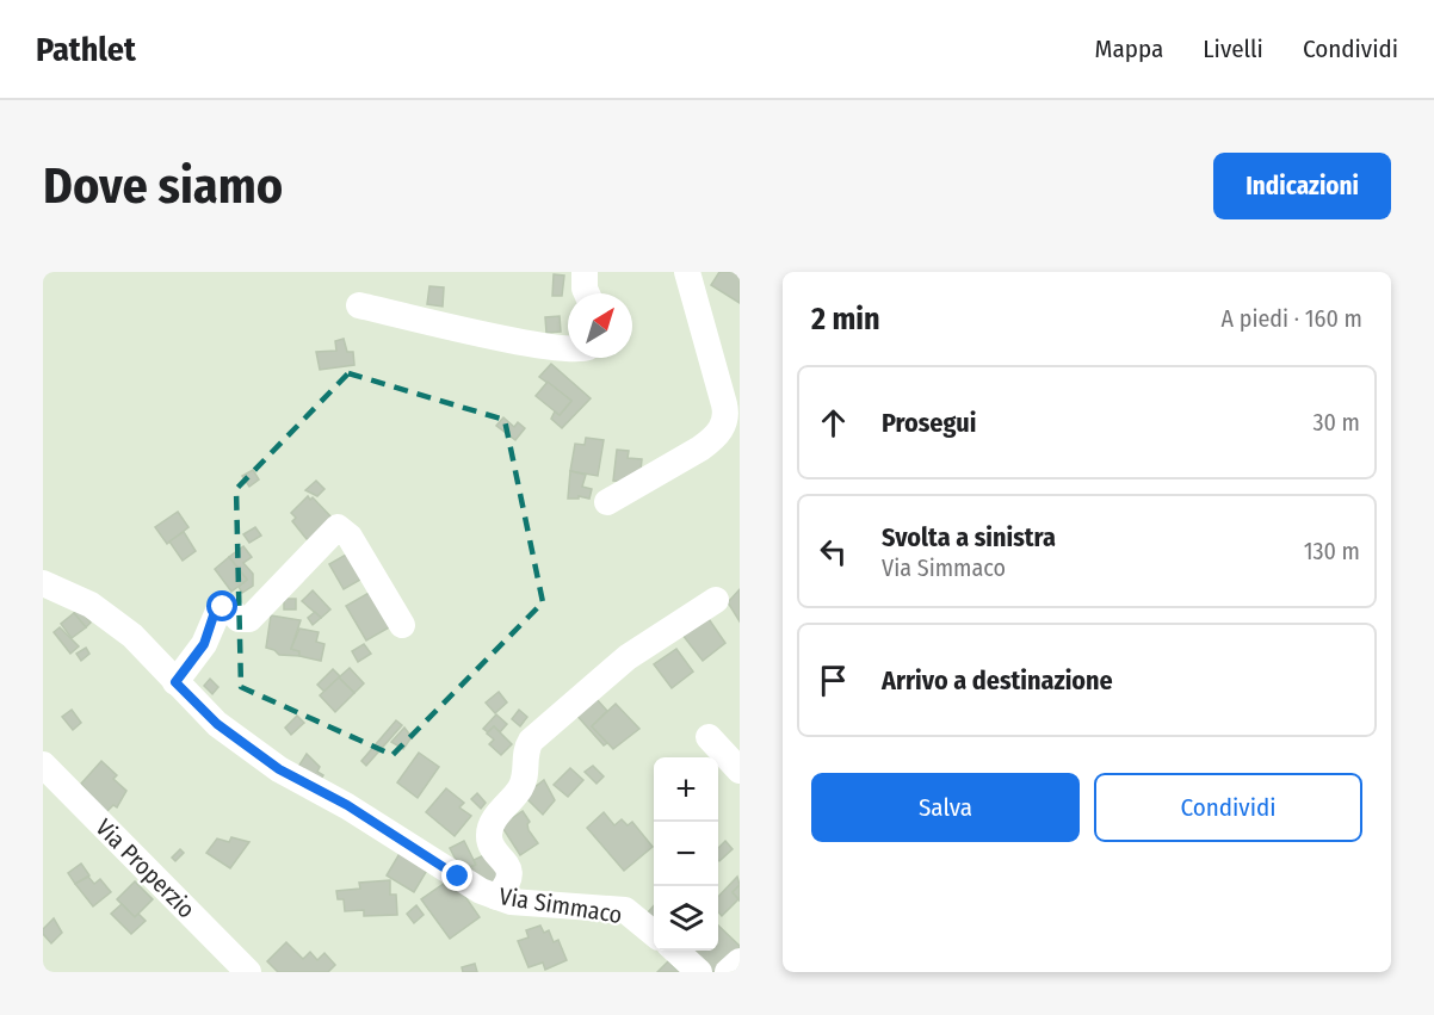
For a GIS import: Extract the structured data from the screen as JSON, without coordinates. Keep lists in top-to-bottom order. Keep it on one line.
{"streets":{"street":["Via Properzio","Via Simmaco"]},"north":"top right","page":{"header":"Pathlet","nav":["Mappa","Livelli","Condividi"],"buttons":["Indicazioni",["Salva","Condividi"]],"title":"Dove siamo","heading":["2 min","A piedi · 160 m"],"list":[["Prosegui","30 m"],["Svolta a sinistra","Via Simmaco","130 m"],"Arrivo a destinazione"],"map_buttons":["+","−"]}}
